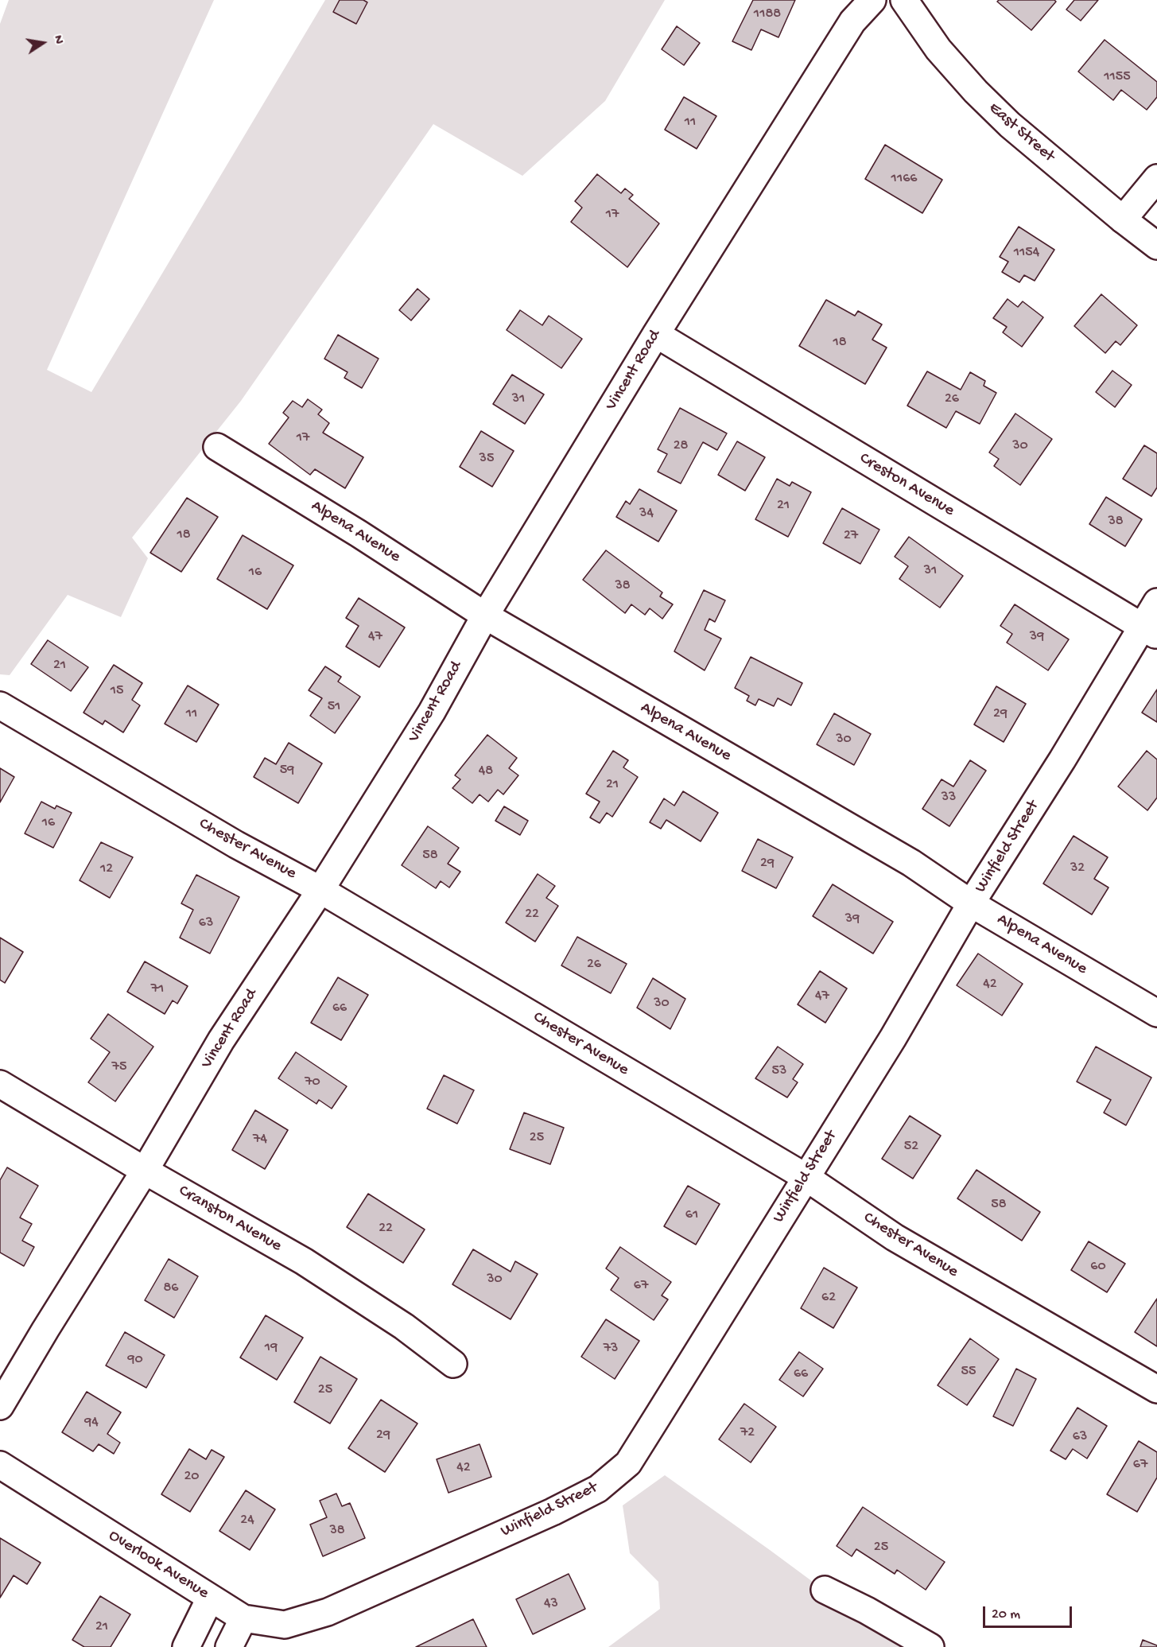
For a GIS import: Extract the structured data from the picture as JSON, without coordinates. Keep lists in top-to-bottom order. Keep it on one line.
{"streets":{"street":["East Street","Vincent Road","Creston Avenue","Alpena Avenue","Winfield Street","Chester Avenue","Cranston Avenue","Overlook Avenue"]},"crossings":[["Vincent Road","Creston Avenue"],["Vincent Road","Alpena Avenue"],["Vincent Road","Chester Avenue"],["Vincent Road","Cranston Avenue"],["Creston Avenue","Winfield Street"],["Alpena Avenue","Winfield Street"],["Winfield Street","Chester Avenue"],["Winfield Street","Overlook Avenue"]],"house_numbers":["1188","1155","11","1166","17","1154","18","31","26","17","28","30","35","21","34","38","18","27","31","16","38","47","39","21","15","51","11","29","30","59","48","21","33","16","58","29","32","12","22","39","63","26","42","71","47","30","66","75","53","70","25","74","52","58","61","22","60","30","67","86","62","19","73","90","55","66","25","94","72","29","63","67","42","20","24","38","25","43","21"],"scale_bar":"20 m","north":"right"}
